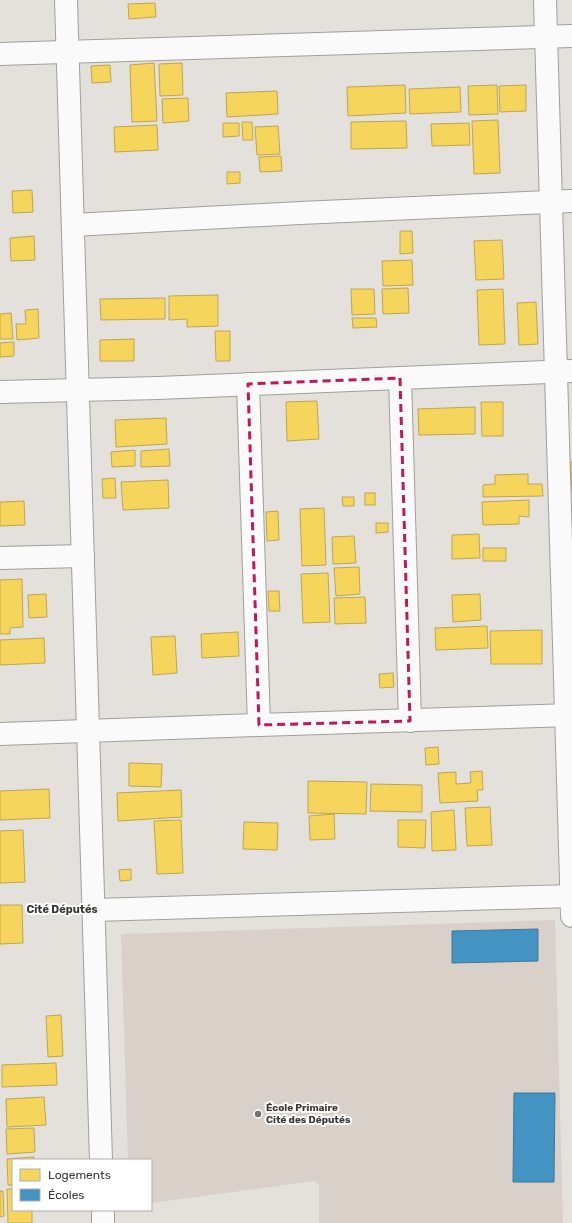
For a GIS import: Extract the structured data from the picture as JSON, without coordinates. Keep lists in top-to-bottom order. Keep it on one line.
{"districts":["Cité Députés"],"places":["École Primaire Cité des Députés"],"legend":["Logements","Écoles"]}
